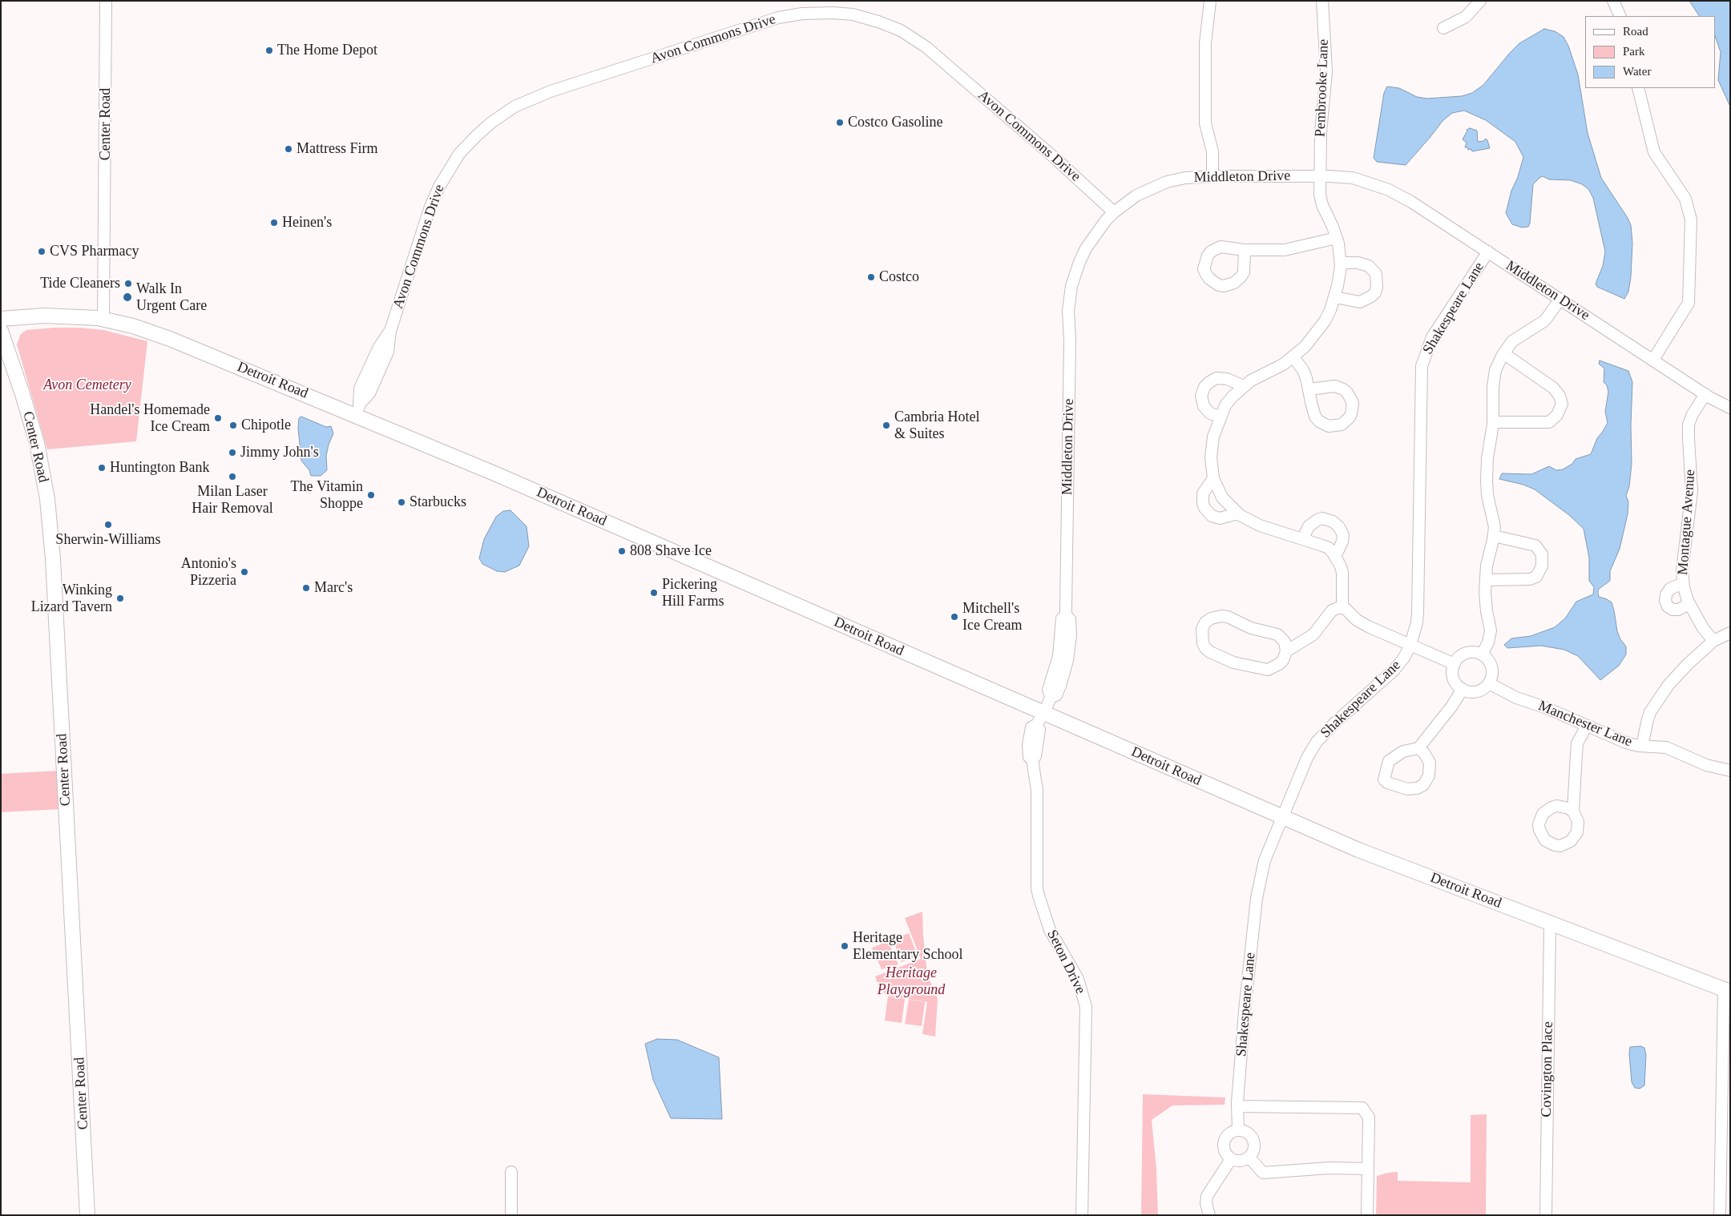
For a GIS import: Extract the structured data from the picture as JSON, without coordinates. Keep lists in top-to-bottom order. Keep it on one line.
{"streets":{"main road":["Center Road","Detroit Road"],"street":["Avon Commons Drive","Pembrooke Lane","Middleton Drive","Shakespeare Lane","Montague Avenue","Manchester Lane","Seton Drive","Covington Place"]},"crossings":[["Avon Commons Drive","Middleton Drive"],["Avon Commons Drive","Detroit Road"],["Pembrooke Lane","Middleton Drive"],["Center Road","Detroit Road"],["Middleton Drive","Shakespeare Lane"],["Middleton Drive","Detroit Road"],["Middleton Drive","Montague Avenue"],["Middleton Drive","Seton Drive"],["Shakespeare Lane","Detroit Road"],["Detroit Road","Seton Drive"],["Detroit Road","Covington Place"]],"parks":["Avon Cemetery","Heritage Playground"],"places":["The Home Depot","Costco Gasoline","Mattress Firm","Heinen's","CVS Pharmacy","Costco","Tide Cleaners","Walk In Urgent Care","Handel's Homemade Ice Cream","Chipotle","Cambria Hotel & Suites","Jimmy John's","Huntington Bank","Milan Laser Hair Removal","The Vitamin Shoppe","Starbucks","Sherwin-Williams","808 Shave Ice","Antonio's Pizzeria","Marc's","Pickering Hill Farms","Winking Lizard Tavern","Mitchell's Ice Cream","Heritage Elementary School"],"legend":["Road","Park","Water"]}
